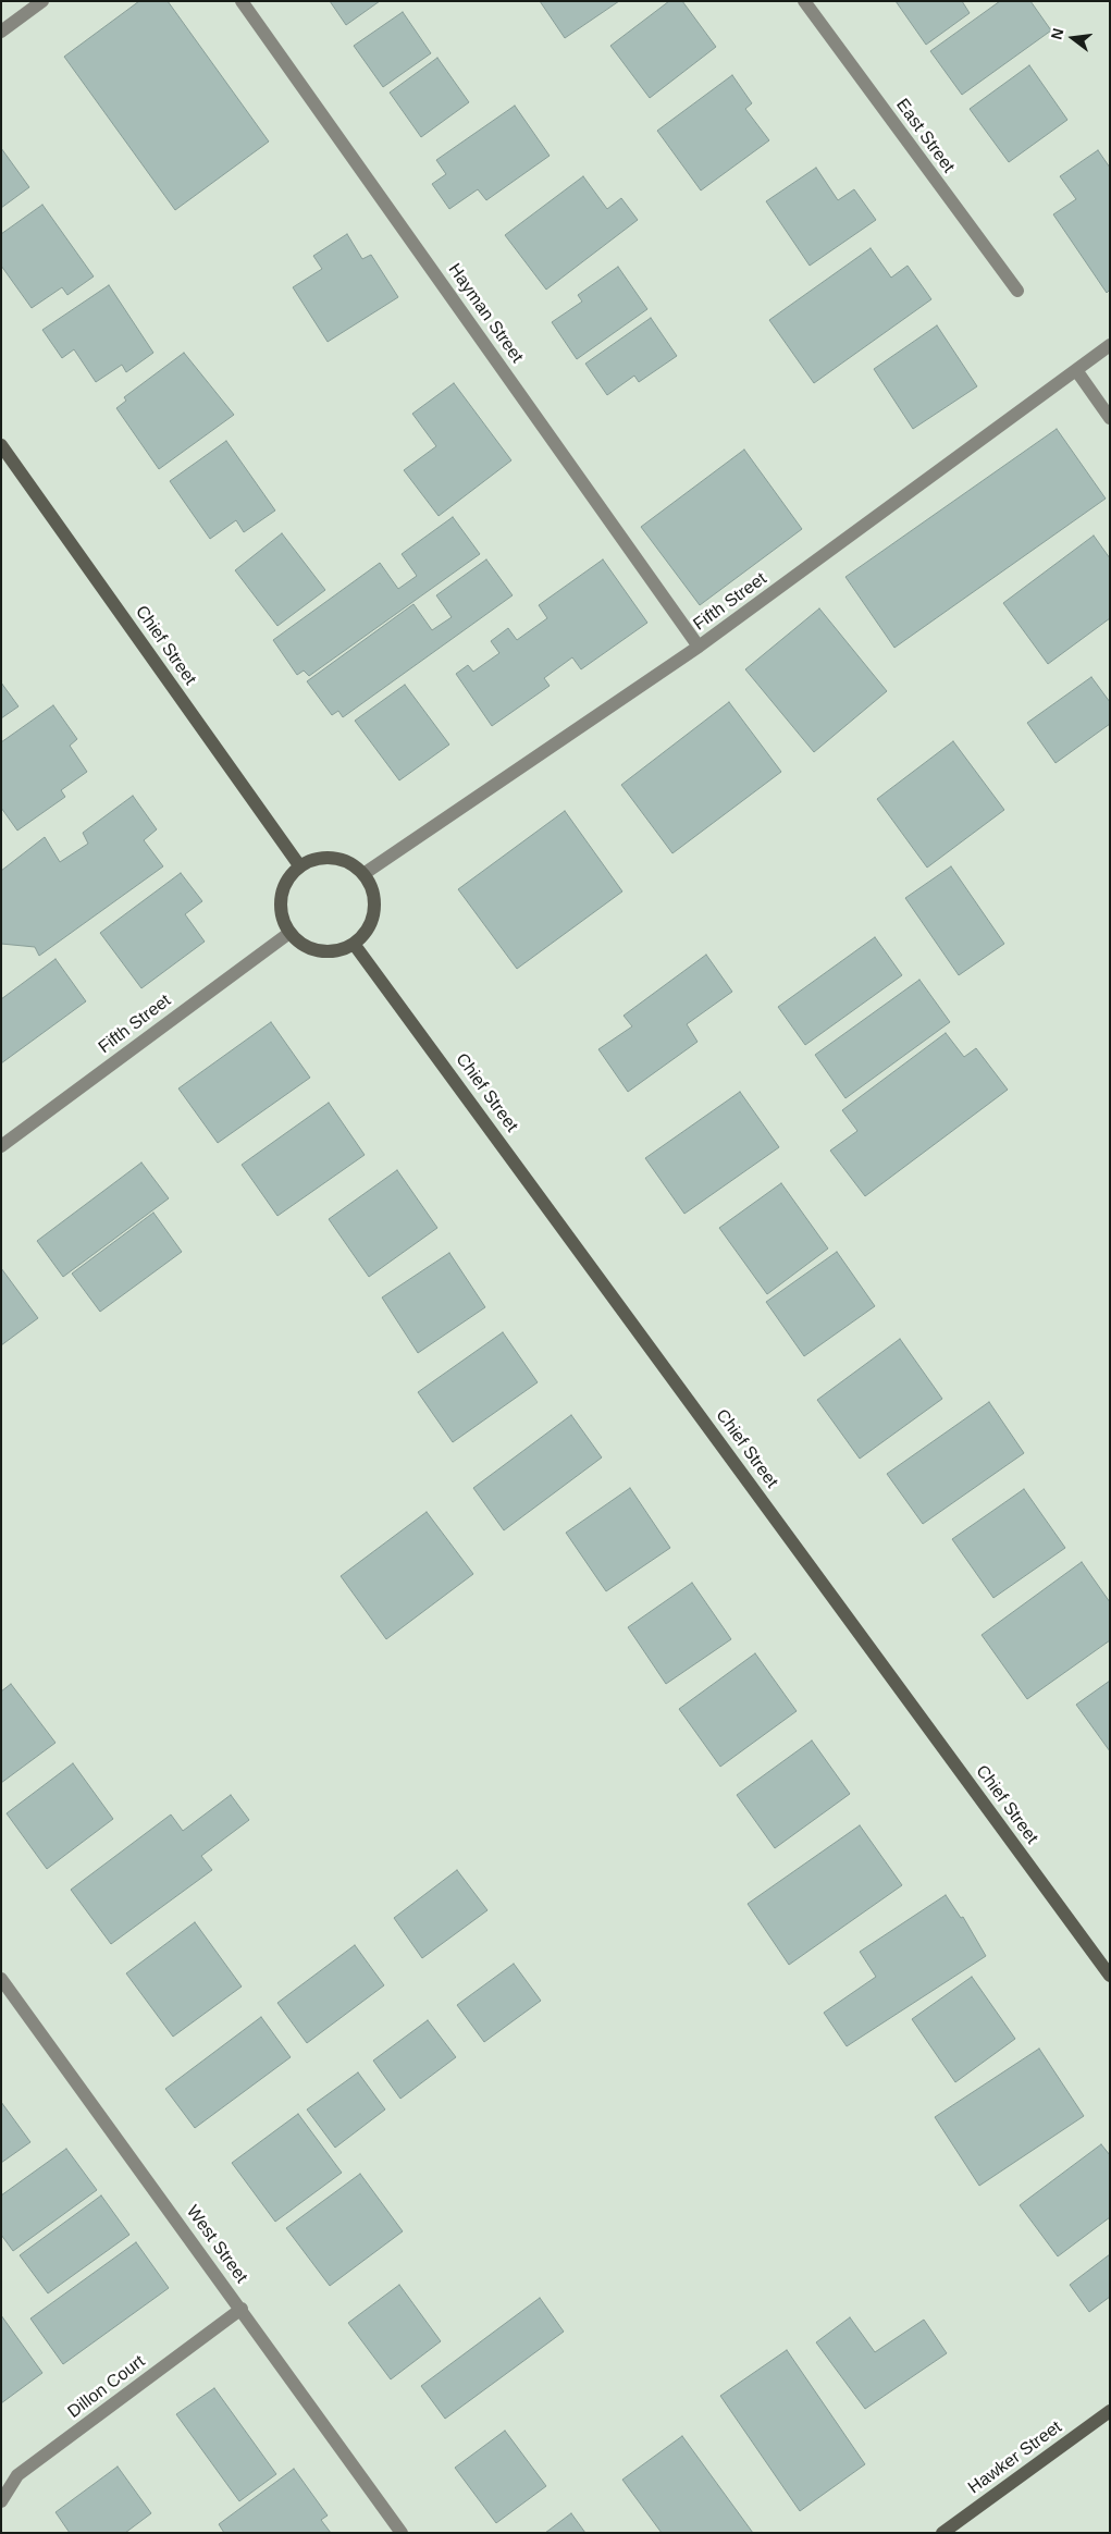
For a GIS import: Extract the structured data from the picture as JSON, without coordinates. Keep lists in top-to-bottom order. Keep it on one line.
{"streets":{"street":["East Street","Hayman Street","Fifth Street","Chief Street","West Street","Dillon Court","Hawker Street"]},"crossings":[["Hayman Street","Fifth Street"],["Fifth Street","Chief Street"],["West Street","Dillon Court"]],"north":"left"}
